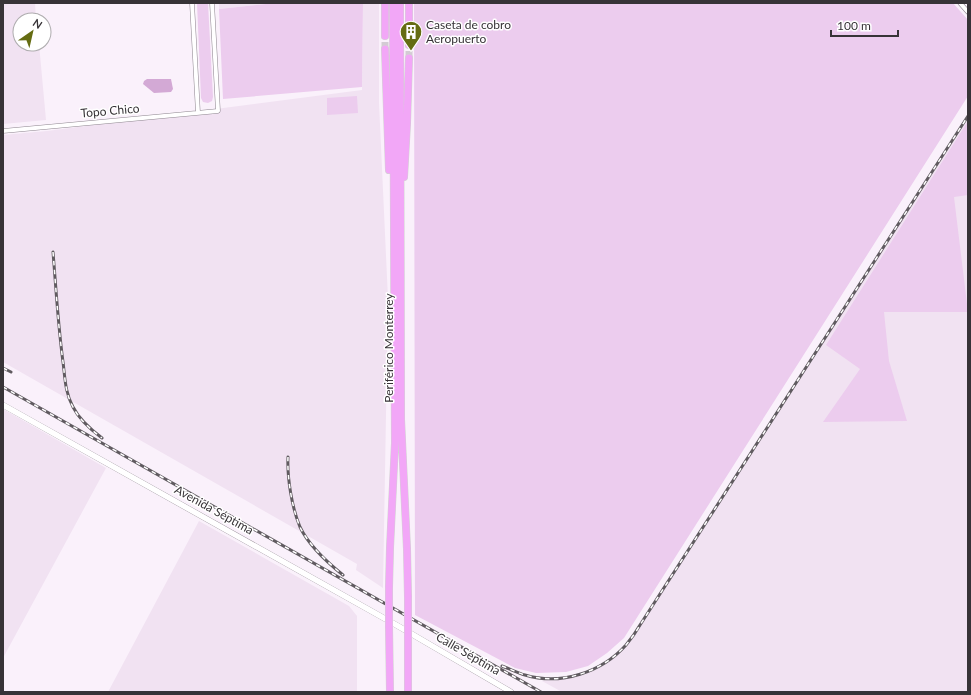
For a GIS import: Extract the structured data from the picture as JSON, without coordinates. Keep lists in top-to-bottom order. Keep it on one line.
{"streets":{"highway":["Periférico Monterrey"],"street":["Topo Chico","Avenida Séptima","Calle Séptima"]},"crossings":[["Periférico Monterrey","Avenida Séptima"],["Periférico Monterrey","Calle Séptima"],["Avenida Séptima","Calle Séptima"]],"places":{"building":["Caseta de cobro Aeropuerto"]},"scale_bar":"100 m","north":"top right"}
